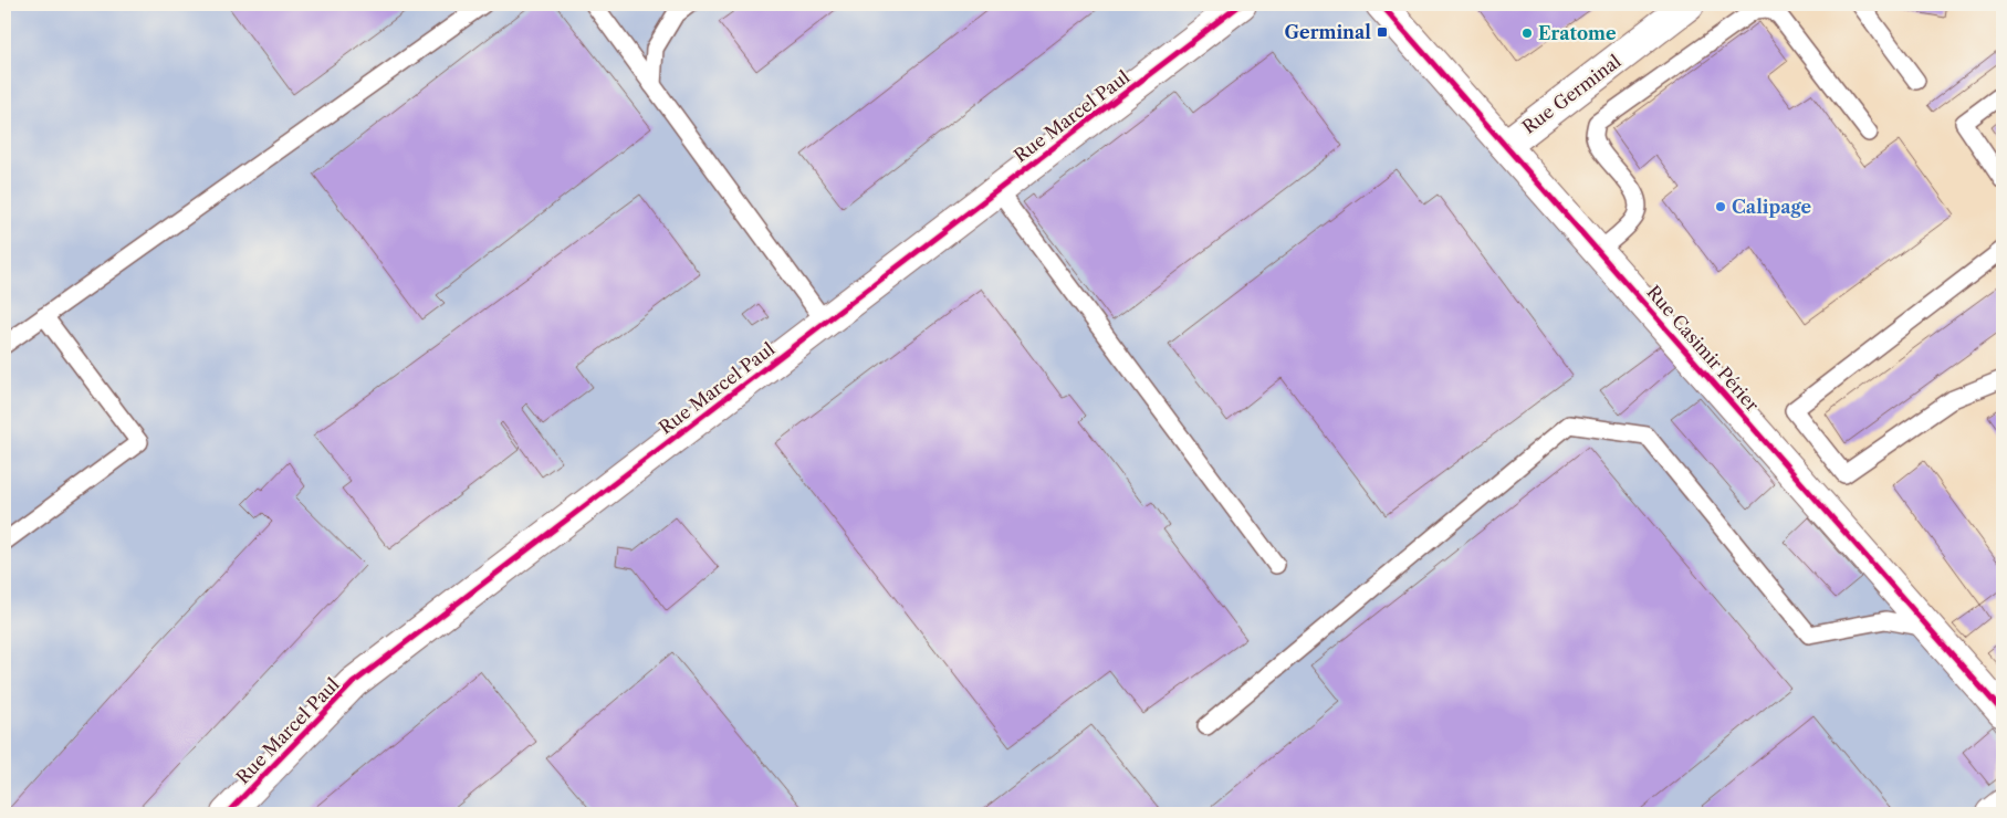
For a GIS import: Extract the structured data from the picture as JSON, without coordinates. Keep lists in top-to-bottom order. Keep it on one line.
{"streets":{"street":["Rue Germinal","Rue Marcel Paul","Rue Casimir Périer"]},"crossings":[["Rue Germinal","Rue Casimir Périer"]],"places":{"transit":["Germinal"],"other":["Eratome","Calipage"]}}
